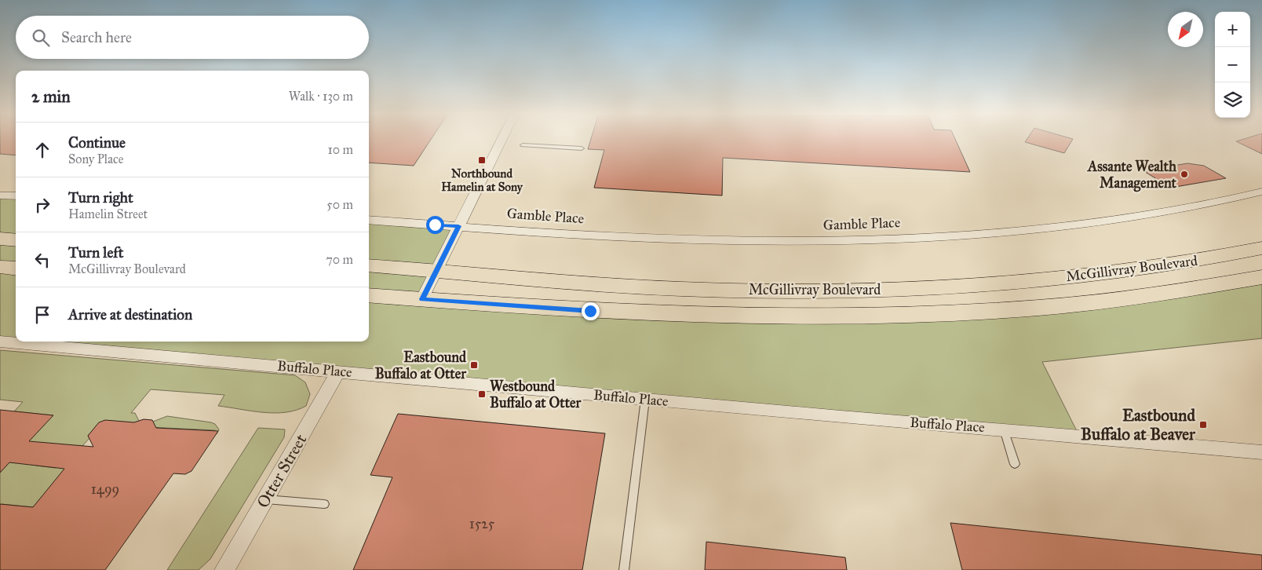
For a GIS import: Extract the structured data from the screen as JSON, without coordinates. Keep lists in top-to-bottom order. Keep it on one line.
{"streets":{"main road":["McGillivray Boulevard"],"street":["Gamble Place","Buffalo Place","Otter Street"]},"crossings":[["Buffalo Place","Otter Street"]],"places":{"transit":["Northbound Hamelin at Sony","Eastbound Buffalo at Otter","Westbound Buffalo at Otter","Eastbound Buffalo at Beaver"],"other":["Assante Wealth Management"]},"house_numbers":["1499","1525"],"north":"bottom left","page":{"map_buttons":["+","−"],"search":"Search here","heading":["2 min","Walk · 130 m"],"list":[["Continue","Sony Place","10 m"],["Turn right","Hamelin Street","50 m"],["Turn left","McGillivray Boulevard","70 m"],"Arrive at destination"]}}
